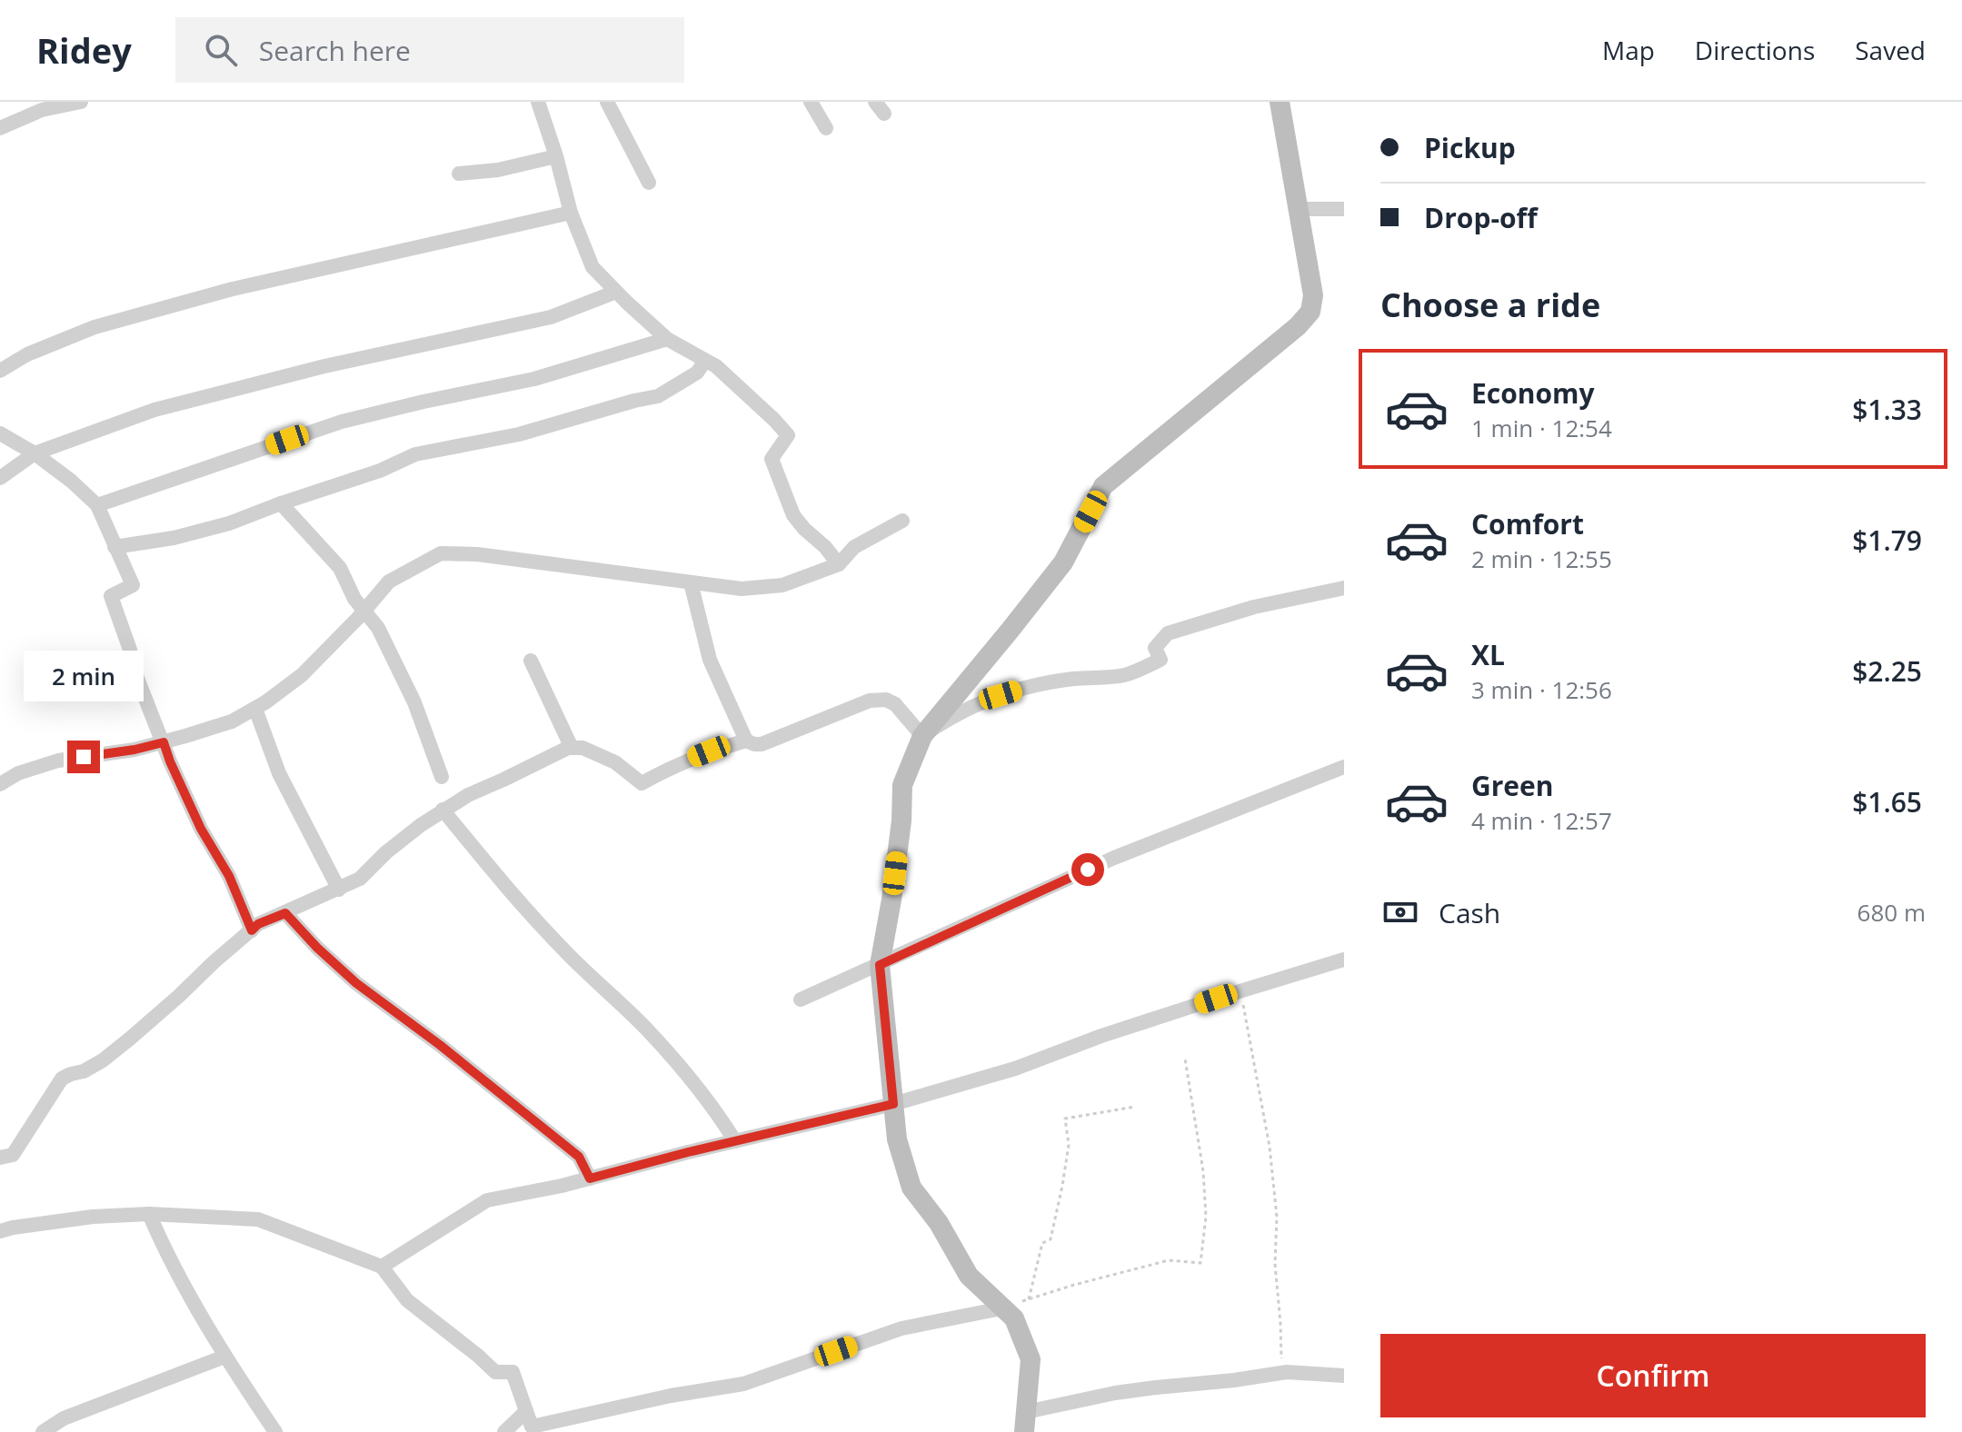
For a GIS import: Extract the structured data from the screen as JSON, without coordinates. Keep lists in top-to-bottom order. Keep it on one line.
{"page":{"header":"Ridey","search":"Search here","nav":["Map","Directions","Saved"],"banner":["Pickup","Drop-off"],"heading":"Choose a ride","list":[{"name":"Economy","note":"1 min · 12:54","value":"$1.33"},{"name":"Comfort","note":"2 min · 12:55","value":"$1.79"},{"name":"XL","note":"3 min · 12:56","value":"$2.25"},{"name":"Green","note":"4 min · 12:57","value":"$1.65"}],"bubble":"2 min","pay":["Cash","680 m"],"buttons":"Confirm"}}
